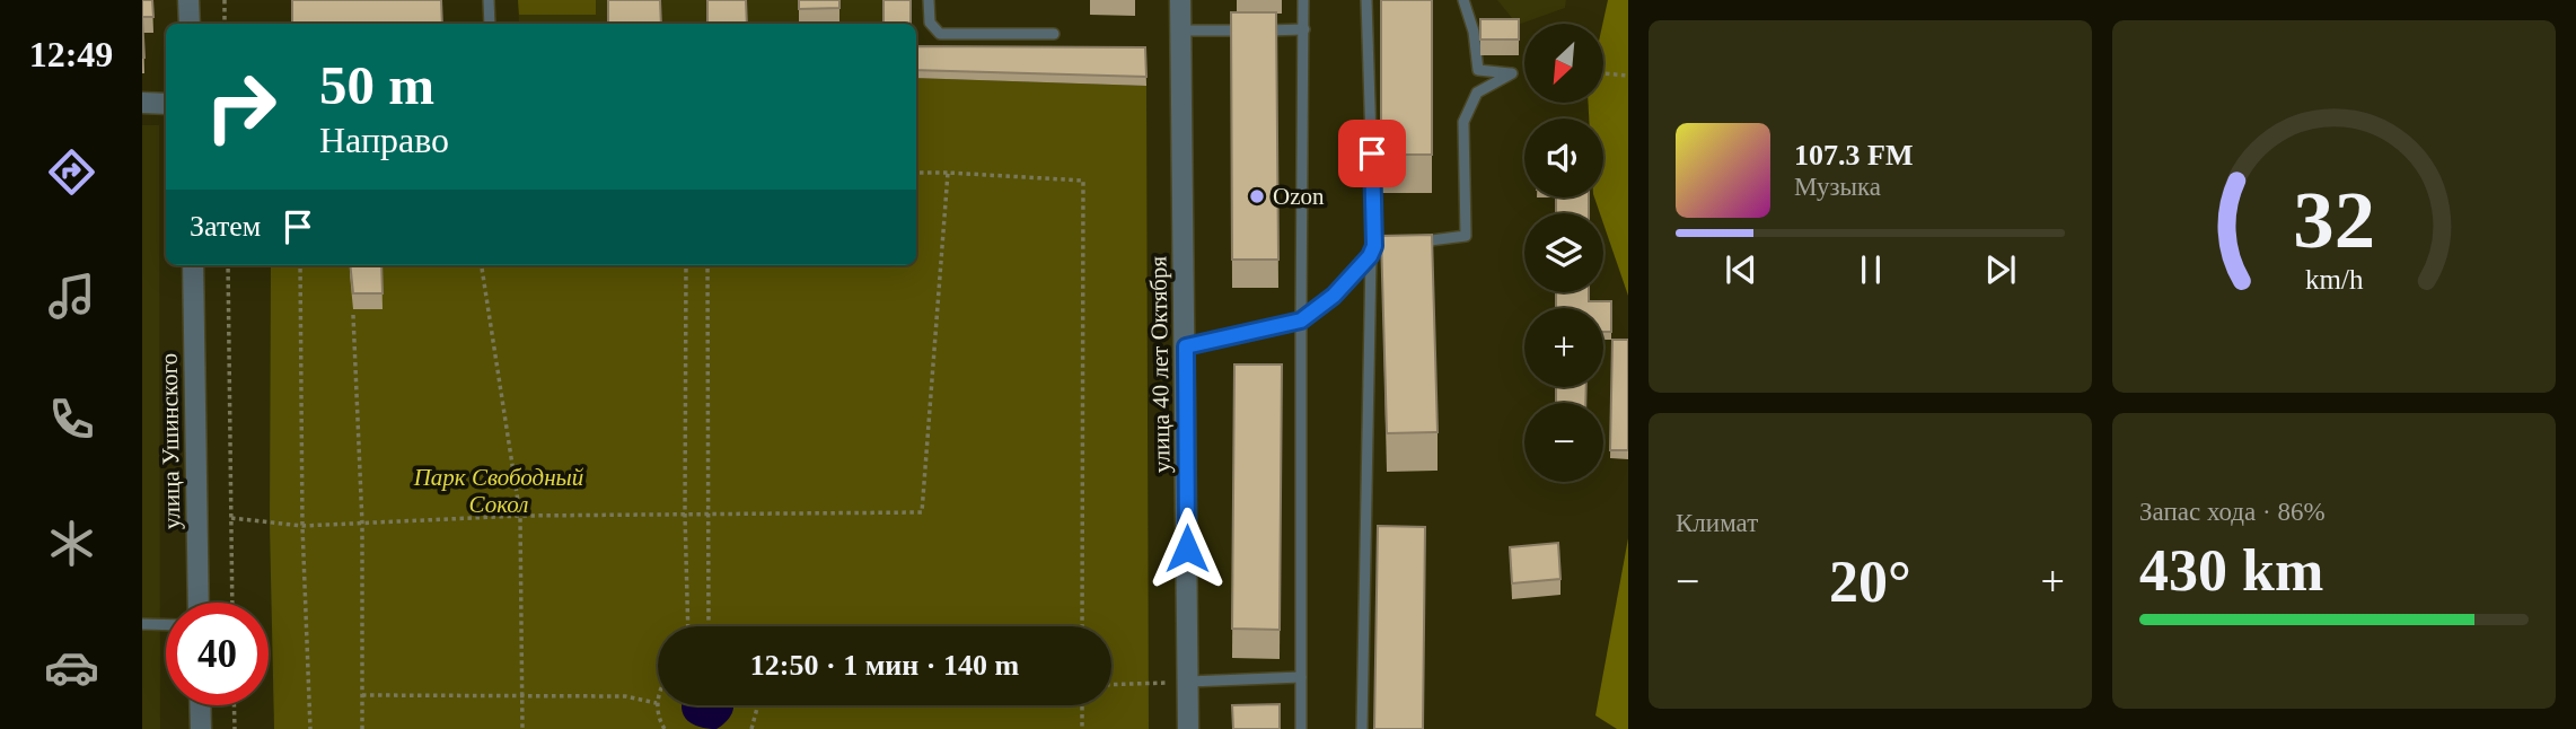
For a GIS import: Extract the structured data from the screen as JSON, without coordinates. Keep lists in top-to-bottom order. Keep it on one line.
{"streets":{"street":["улица 40 лет Октября","улица Ушинского"]},"parks":["Парк Свободный Сокол"],"places":["Ozon"],"north":"bottom left","page":{"tabs":"12:49","map_buttons":["+","−"],"turn":["50 m","Направо"],"song":["107.3 FM","Музыка"],"then":"Затем","tile":["Климат",["Запас хода · 86%","430 km"]],"heat":["−","20°","+"],"limit":"40","trip":"12:50 · 1 мин · 140 m","gauge":["32","km/h"]}}
